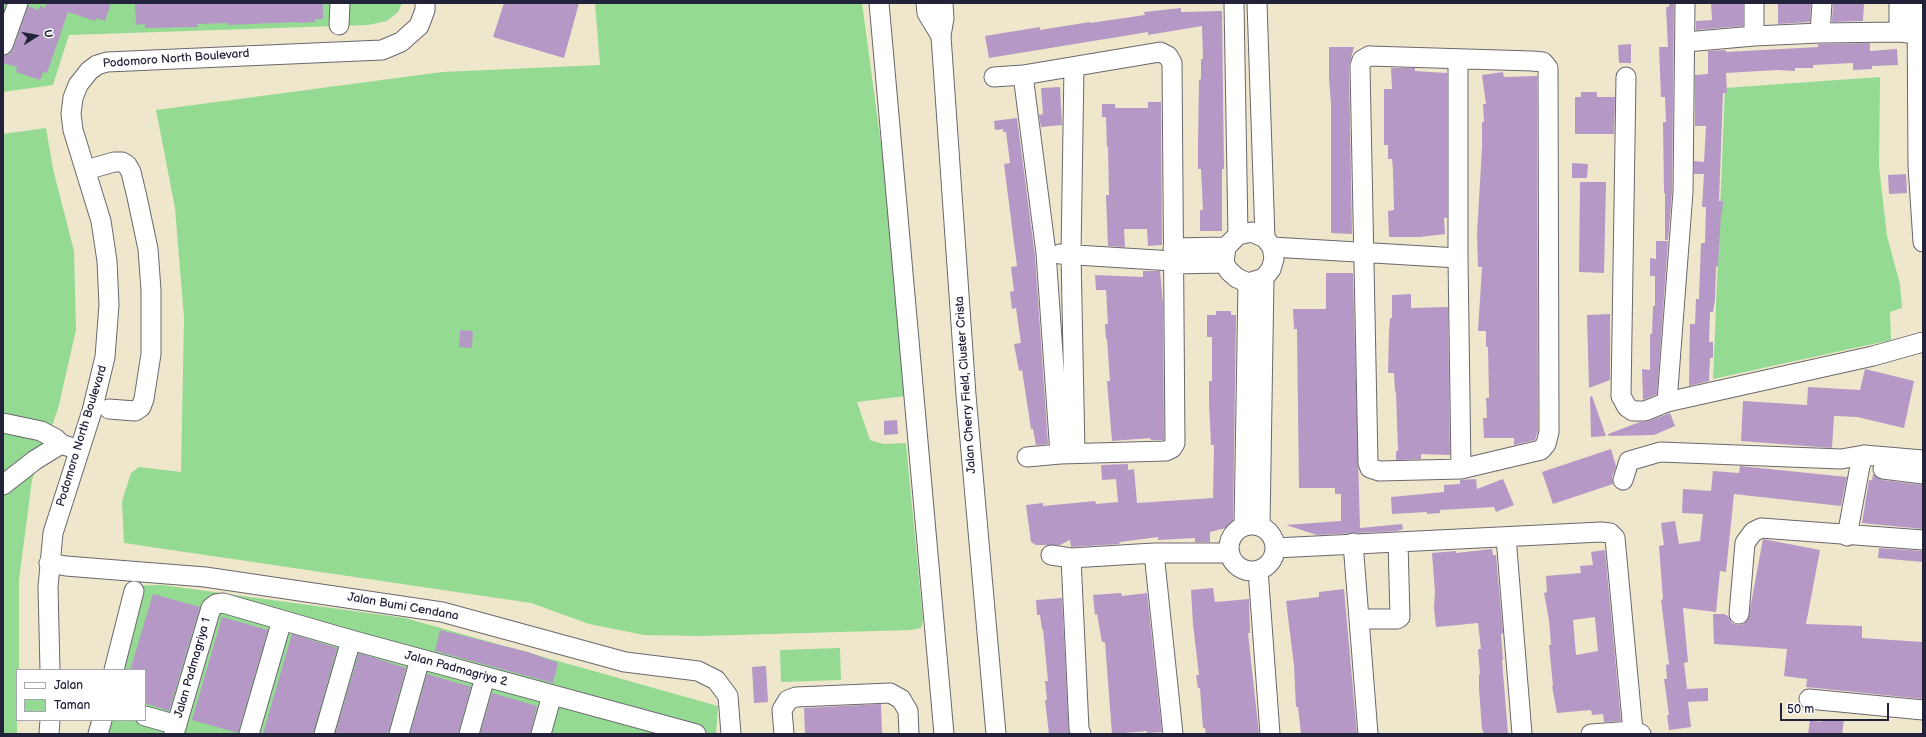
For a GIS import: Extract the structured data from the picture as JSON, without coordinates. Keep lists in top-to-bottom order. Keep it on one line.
{"streets":{"street":["Podomoro North Boulevard","Jalan Cherry Field, Cluster Crista","Jalan Bumi Cendana","Jalan Padmagriya 1","Jalan Padmagriya 2"]},"crossings":[["Podomoro North Boulevard","Jalan Bumi Cendana"],["Jalan Padmagriya 1","Jalan Padmagriya 2"]],"legend":["Jalan","Taman"],"scale_bar":"50 m","north":"right"}
